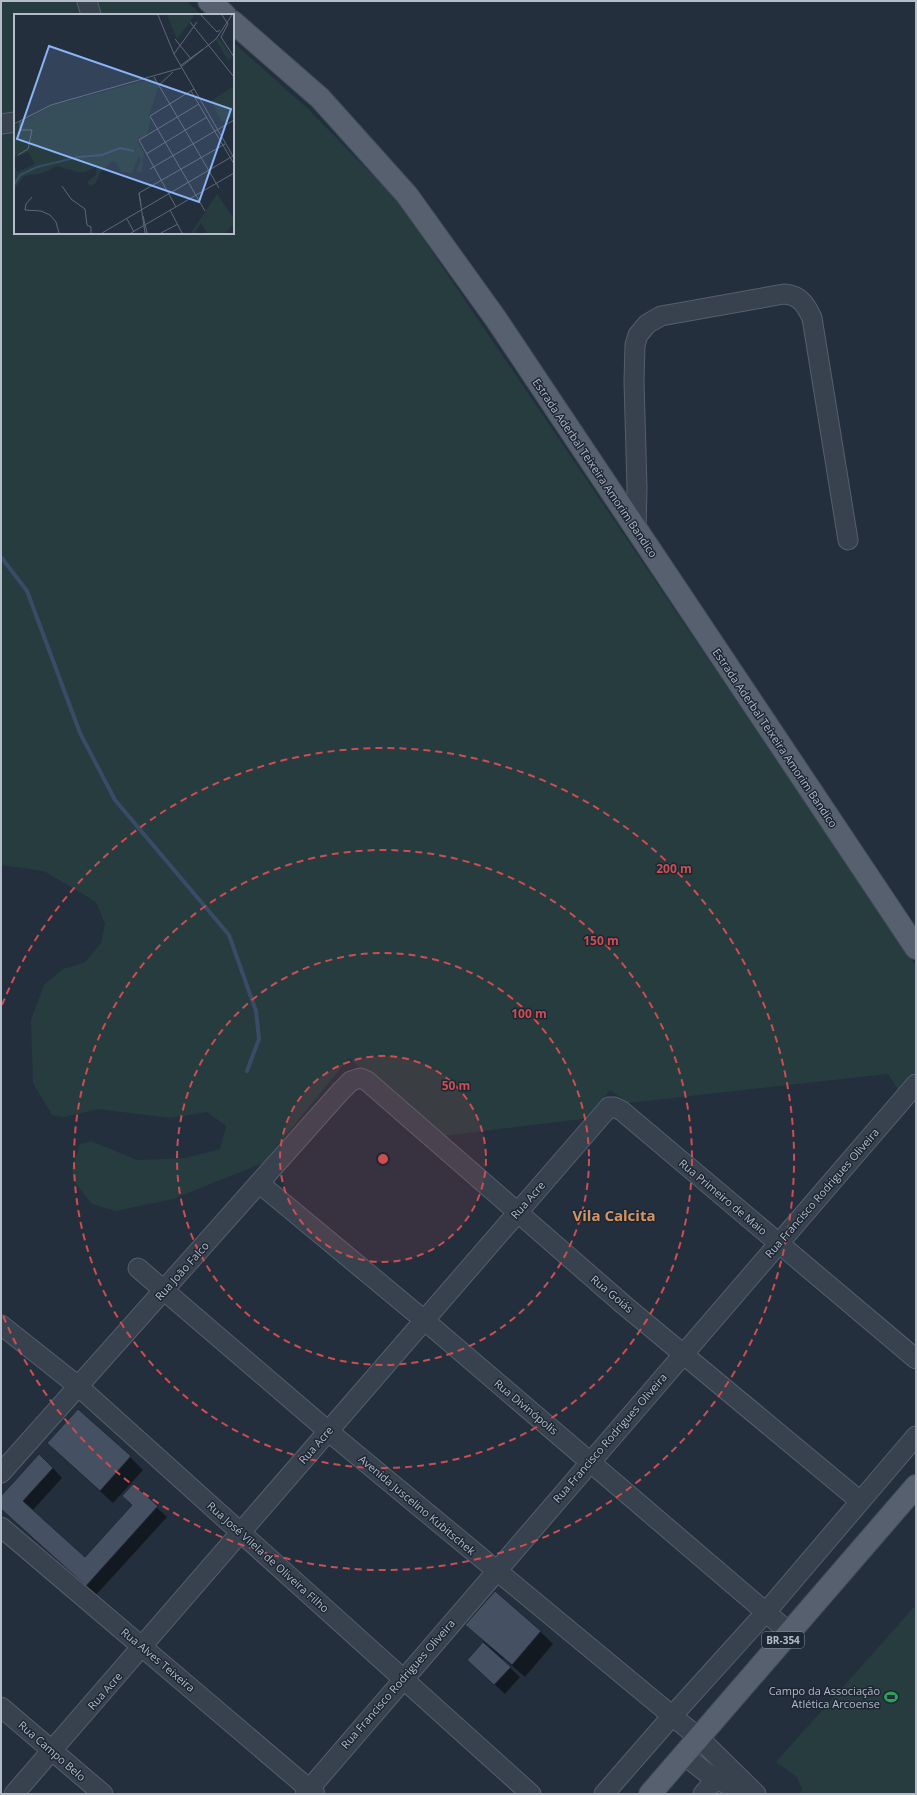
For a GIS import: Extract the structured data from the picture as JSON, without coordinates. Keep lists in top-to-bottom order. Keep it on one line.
{"streets":{"main road":["Estrada Aderbal Teixeira Amorim Bandico","BR-354"],"street":["Rua Francisco Rodrigues Oliveira","Rua Primeiro de Maio","Rua Acre","Rua João Falco","Rua Goiás","Rua Divinópolis","Avenida Juscelino Kubitschek","Rua José Vilela de Oliveira Filho","Rua Alves Teixeira","Rua Campo Belo"]},"crossings":[["Rua Francisco Rodrigues Oliveira","Rua Primeiro de Maio"],["Rua Francisco Rodrigues Oliveira","Rua Goiás"],["Rua Francisco Rodrigues Oliveira","Rua Divinópolis"],["Rua Francisco Rodrigues Oliveira","Avenida Juscelino Kubitschek"],["Rua Francisco Rodrigues Oliveira","Rua José Vilela de Oliveira Filho"],["Rua Francisco Rodrigues Oliveira","Rua Alves Teixeira"],["Rua Primeiro de Maio","Rua Acre"],["Rua Acre","Rua Goiás"],["Rua Acre","Rua Divinópolis"],["Rua Acre","Avenida Juscelino Kubitschek"],["Rua Acre","Rua José Vilela de Oliveira Filho"],["Rua Acre","Rua Alves Teixeira"],["Rua Acre","Rua Campo Belo"],["Rua João Falco","Rua Goiás"],["Rua João Falco","Rua Divinópolis"],["Rua João Falco","Avenida Juscelino Kubitschek"],["Rua João Falco","Rua José Vilela de Oliveira Filho"],["Rua Divinópolis","BR-354"],["Avenida Juscelino Kubitschek","BR-354"]],"districts":["Vila Calcita"],"places":{"sports":["Campo da Associação Atlética Arcoense"]},"rings":["200 m","150 m","100 m","50 m"]}
